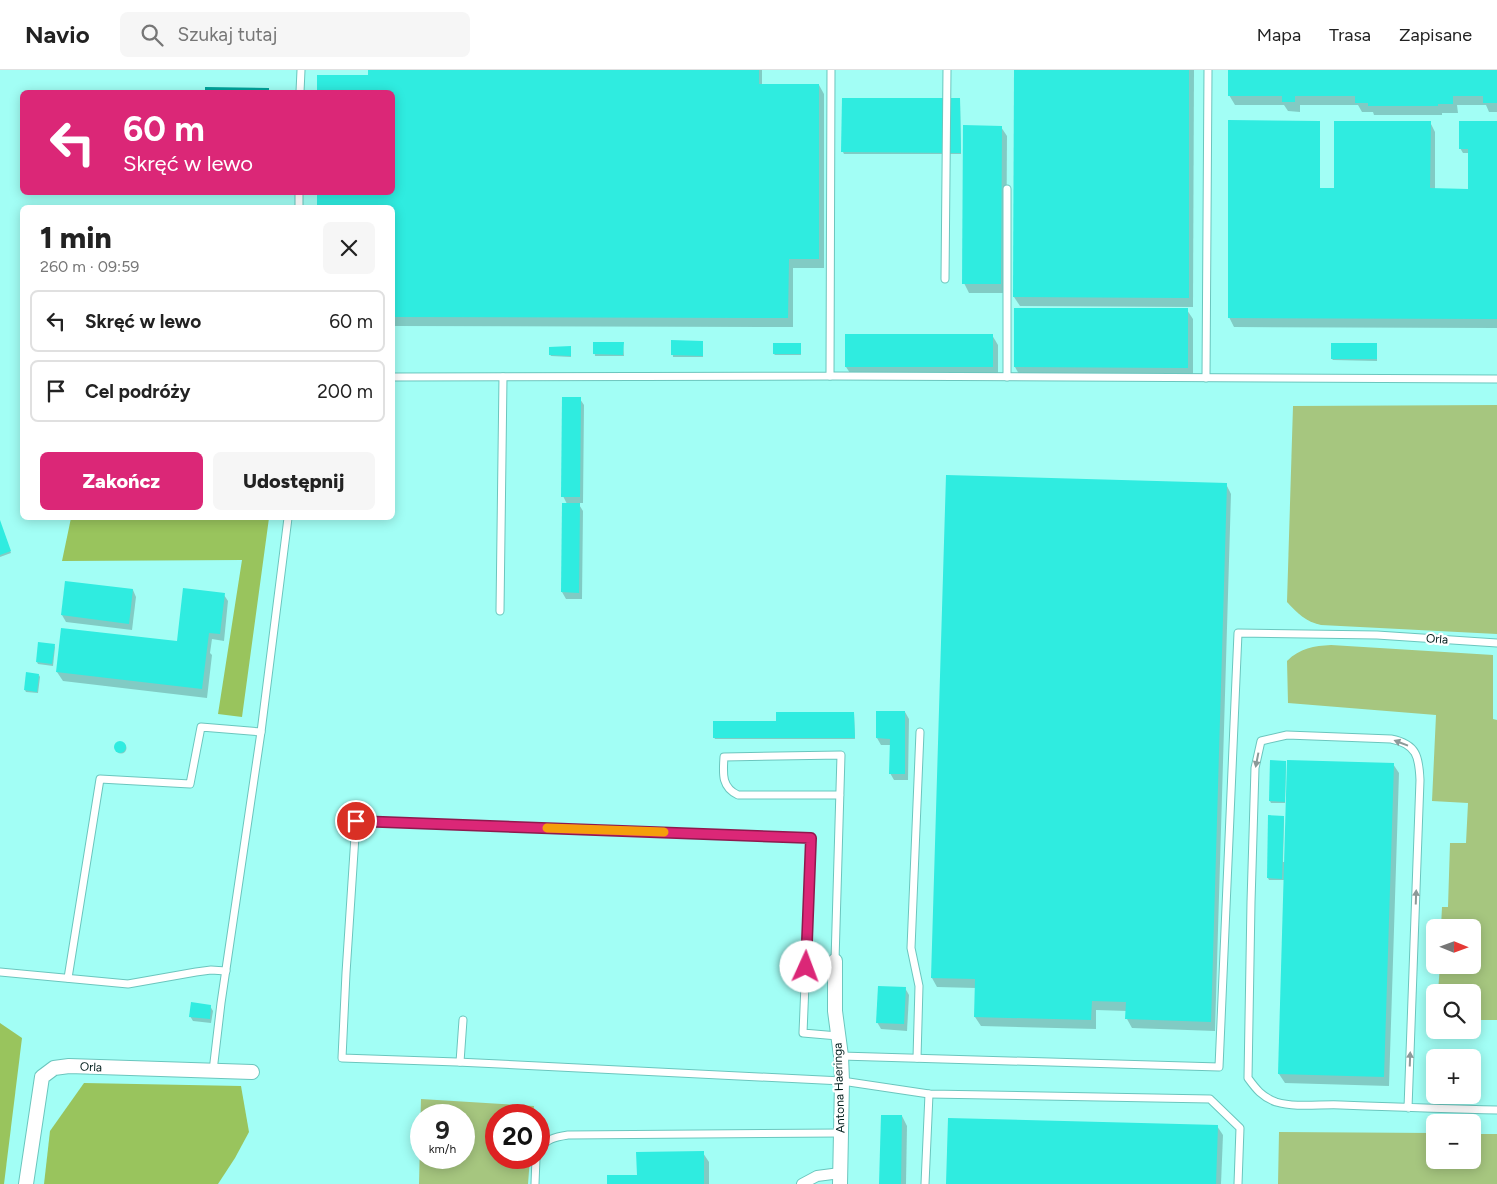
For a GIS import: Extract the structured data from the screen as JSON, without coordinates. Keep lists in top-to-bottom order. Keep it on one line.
{"streets":{"street":["Orla","Antona Haeringa"]},"north":"right","page":{"header":"Navio","search":"Szukaj tutaj","nav":["Mapa","Trasa","Zapisane"],"turn":["60 m","Skręć w lewo"],"heading":["1 min","260 m · 09:59"],"list":[{"name":"Skręć w lewo","value":"60 m"},{"name":"Cel podróży","value":"200 m"}],"buttons":["Zakończ","Udostępnij"],"map_buttons":["+","−"],"speed":"9 km/h","limit":"20"}}
